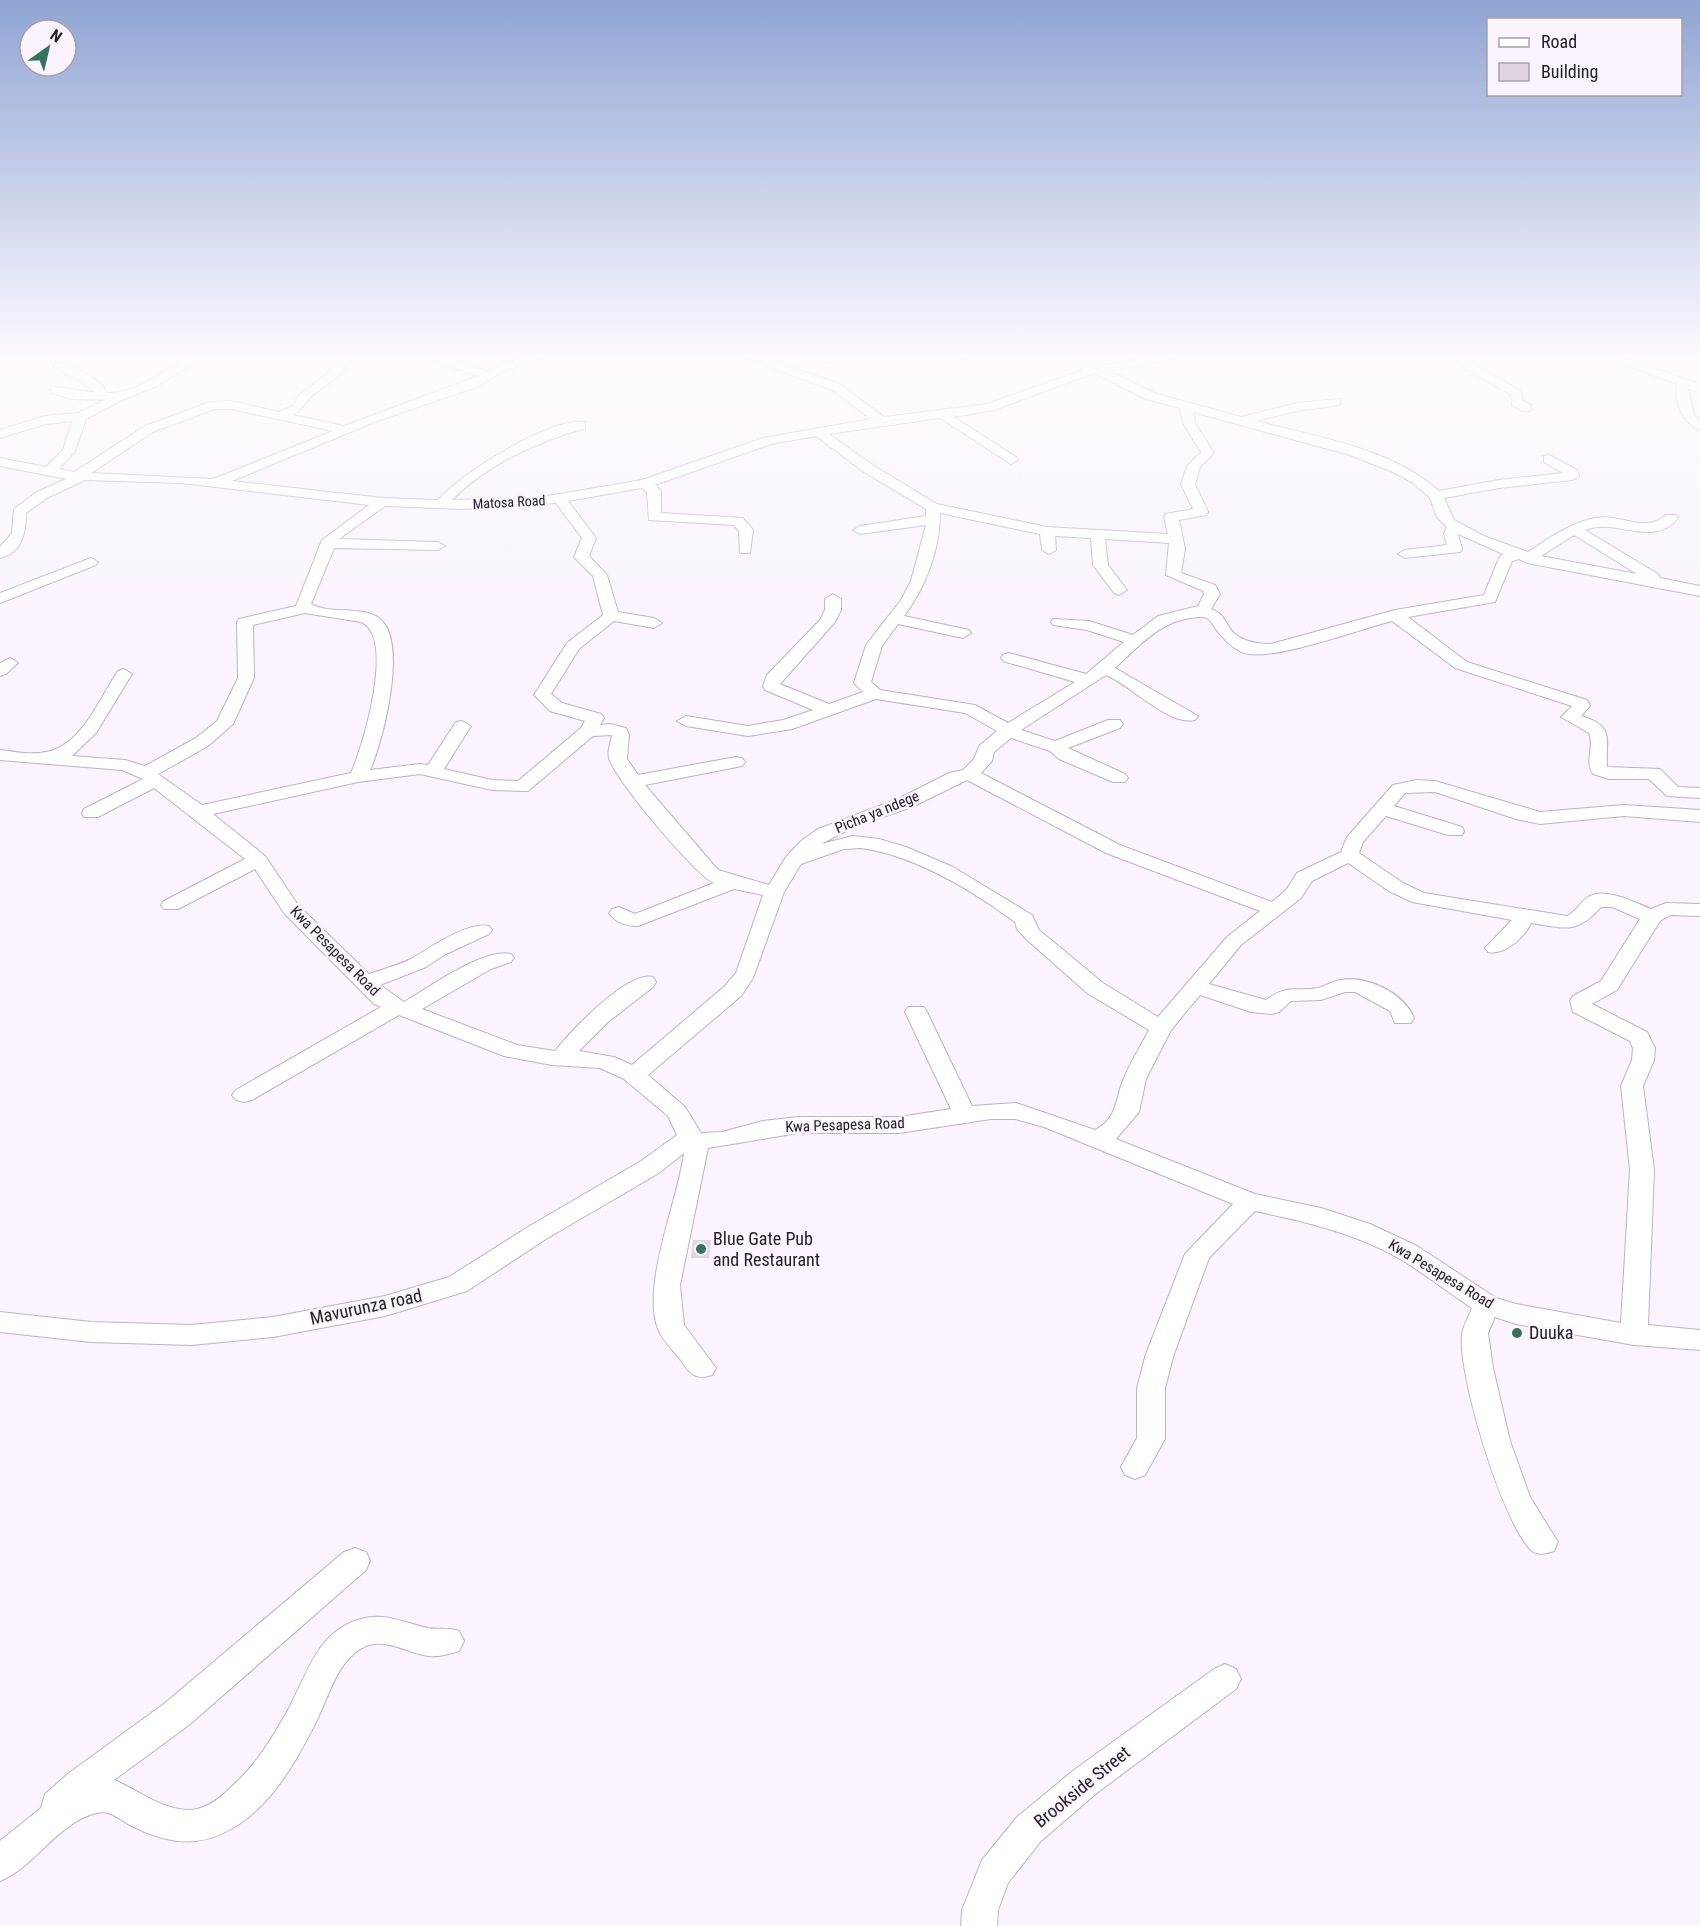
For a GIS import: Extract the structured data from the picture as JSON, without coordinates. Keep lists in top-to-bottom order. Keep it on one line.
{"streets":{"street":["Matosa Road","Picha ya ndege","Kwa Pesapesa Road","Mavurunza road","Brookside Street"]},"crossings":[["Picha ya ndege","Kwa Pesapesa Road"],["Kwa Pesapesa Road","Mavurunza road"]],"places":["Blue Gate Pub and Restaurant","Duuka"],"legend":["Road","Building"],"north":"top right"}
